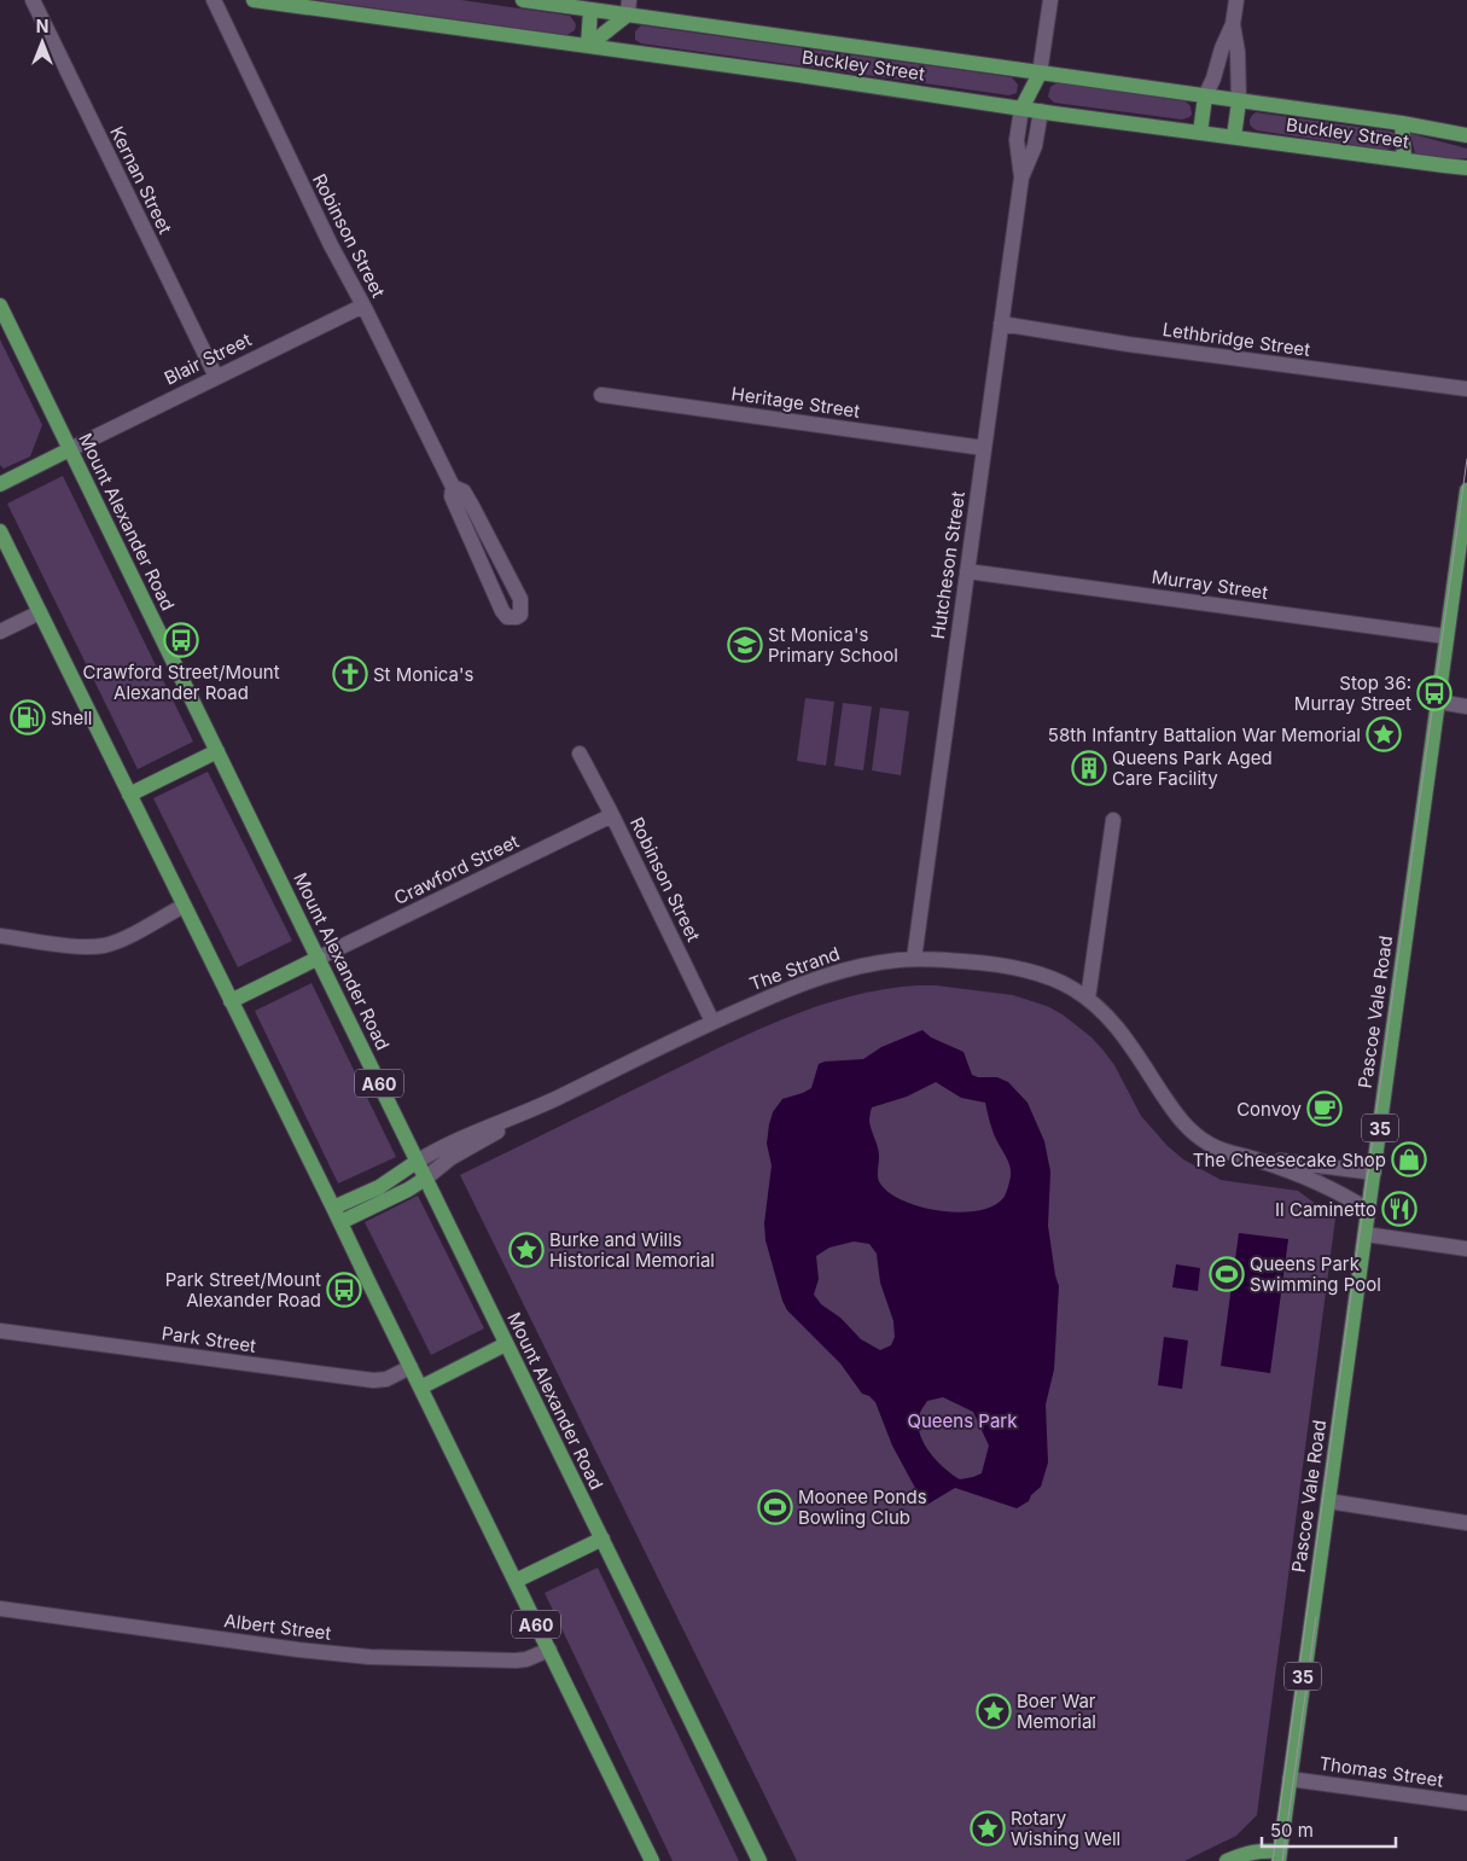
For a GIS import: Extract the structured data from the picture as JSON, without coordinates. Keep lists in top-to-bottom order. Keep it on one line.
{"streets":{"main road":["Buckley Street","Mount Alexander Road","Pascoe Vale Road","A60","35"],"street":["Kernan Street","Robinson Street","Lethbridge Street","Blair Street","Heritage Street","Hutcheson Street","Murray Street","Crawford Street","The Strand","Park Street","Albert Street","Thomas Street"]},"crossings":[["Buckley Street","Hutcheson Street"],["Kernan Street","Blair Street"],["Robinson Street","Blair Street"],["Robinson Street","Crawford Street"],["Robinson Street","The Strand"],["Lethbridge Street","Hutcheson Street"],["Blair Street","Mount Alexander Road"],["Heritage Street","Hutcheson Street"],["Mount Alexander Road","Crawford Street"],["Mount Alexander Road","The Strand"],["Hutcheson Street","Murray Street"],["Hutcheson Street","The Strand"],["Murray Street","Pascoe Vale Road"],["The Strand","Pascoe Vale Road"],["Pascoe Vale Road","35"],["Pascoe Vale Road","Thomas Street"],["A60","Park Street"],["A60","Albert Street"]],"parks":["Queens Park"],"places":{"bus stop":["Crawford Street/Mount Alexander Road","Stop 36: Murray Street","Park Street/Mount Alexander Road"],"school or university":["St Monica's Primary School"],"church":["St Monica's"],"fuel station":["Shell"],"place":["58th Infantry Battalion War Memorial","Burke and Wills Historical Memorial","Boer War Memorial","Rotary Wishing Well"],"building":["Queens Park Aged Care Facility"],"cafe":["Convoy"],"shop":["The Cheesecake Shop"],"restaurant":["Il Caminetto"],"sports":["Queens Park Swimming Pool","Moonee Ponds Bowling Club"]},"scale_bar":"50 m","north":"top"}
